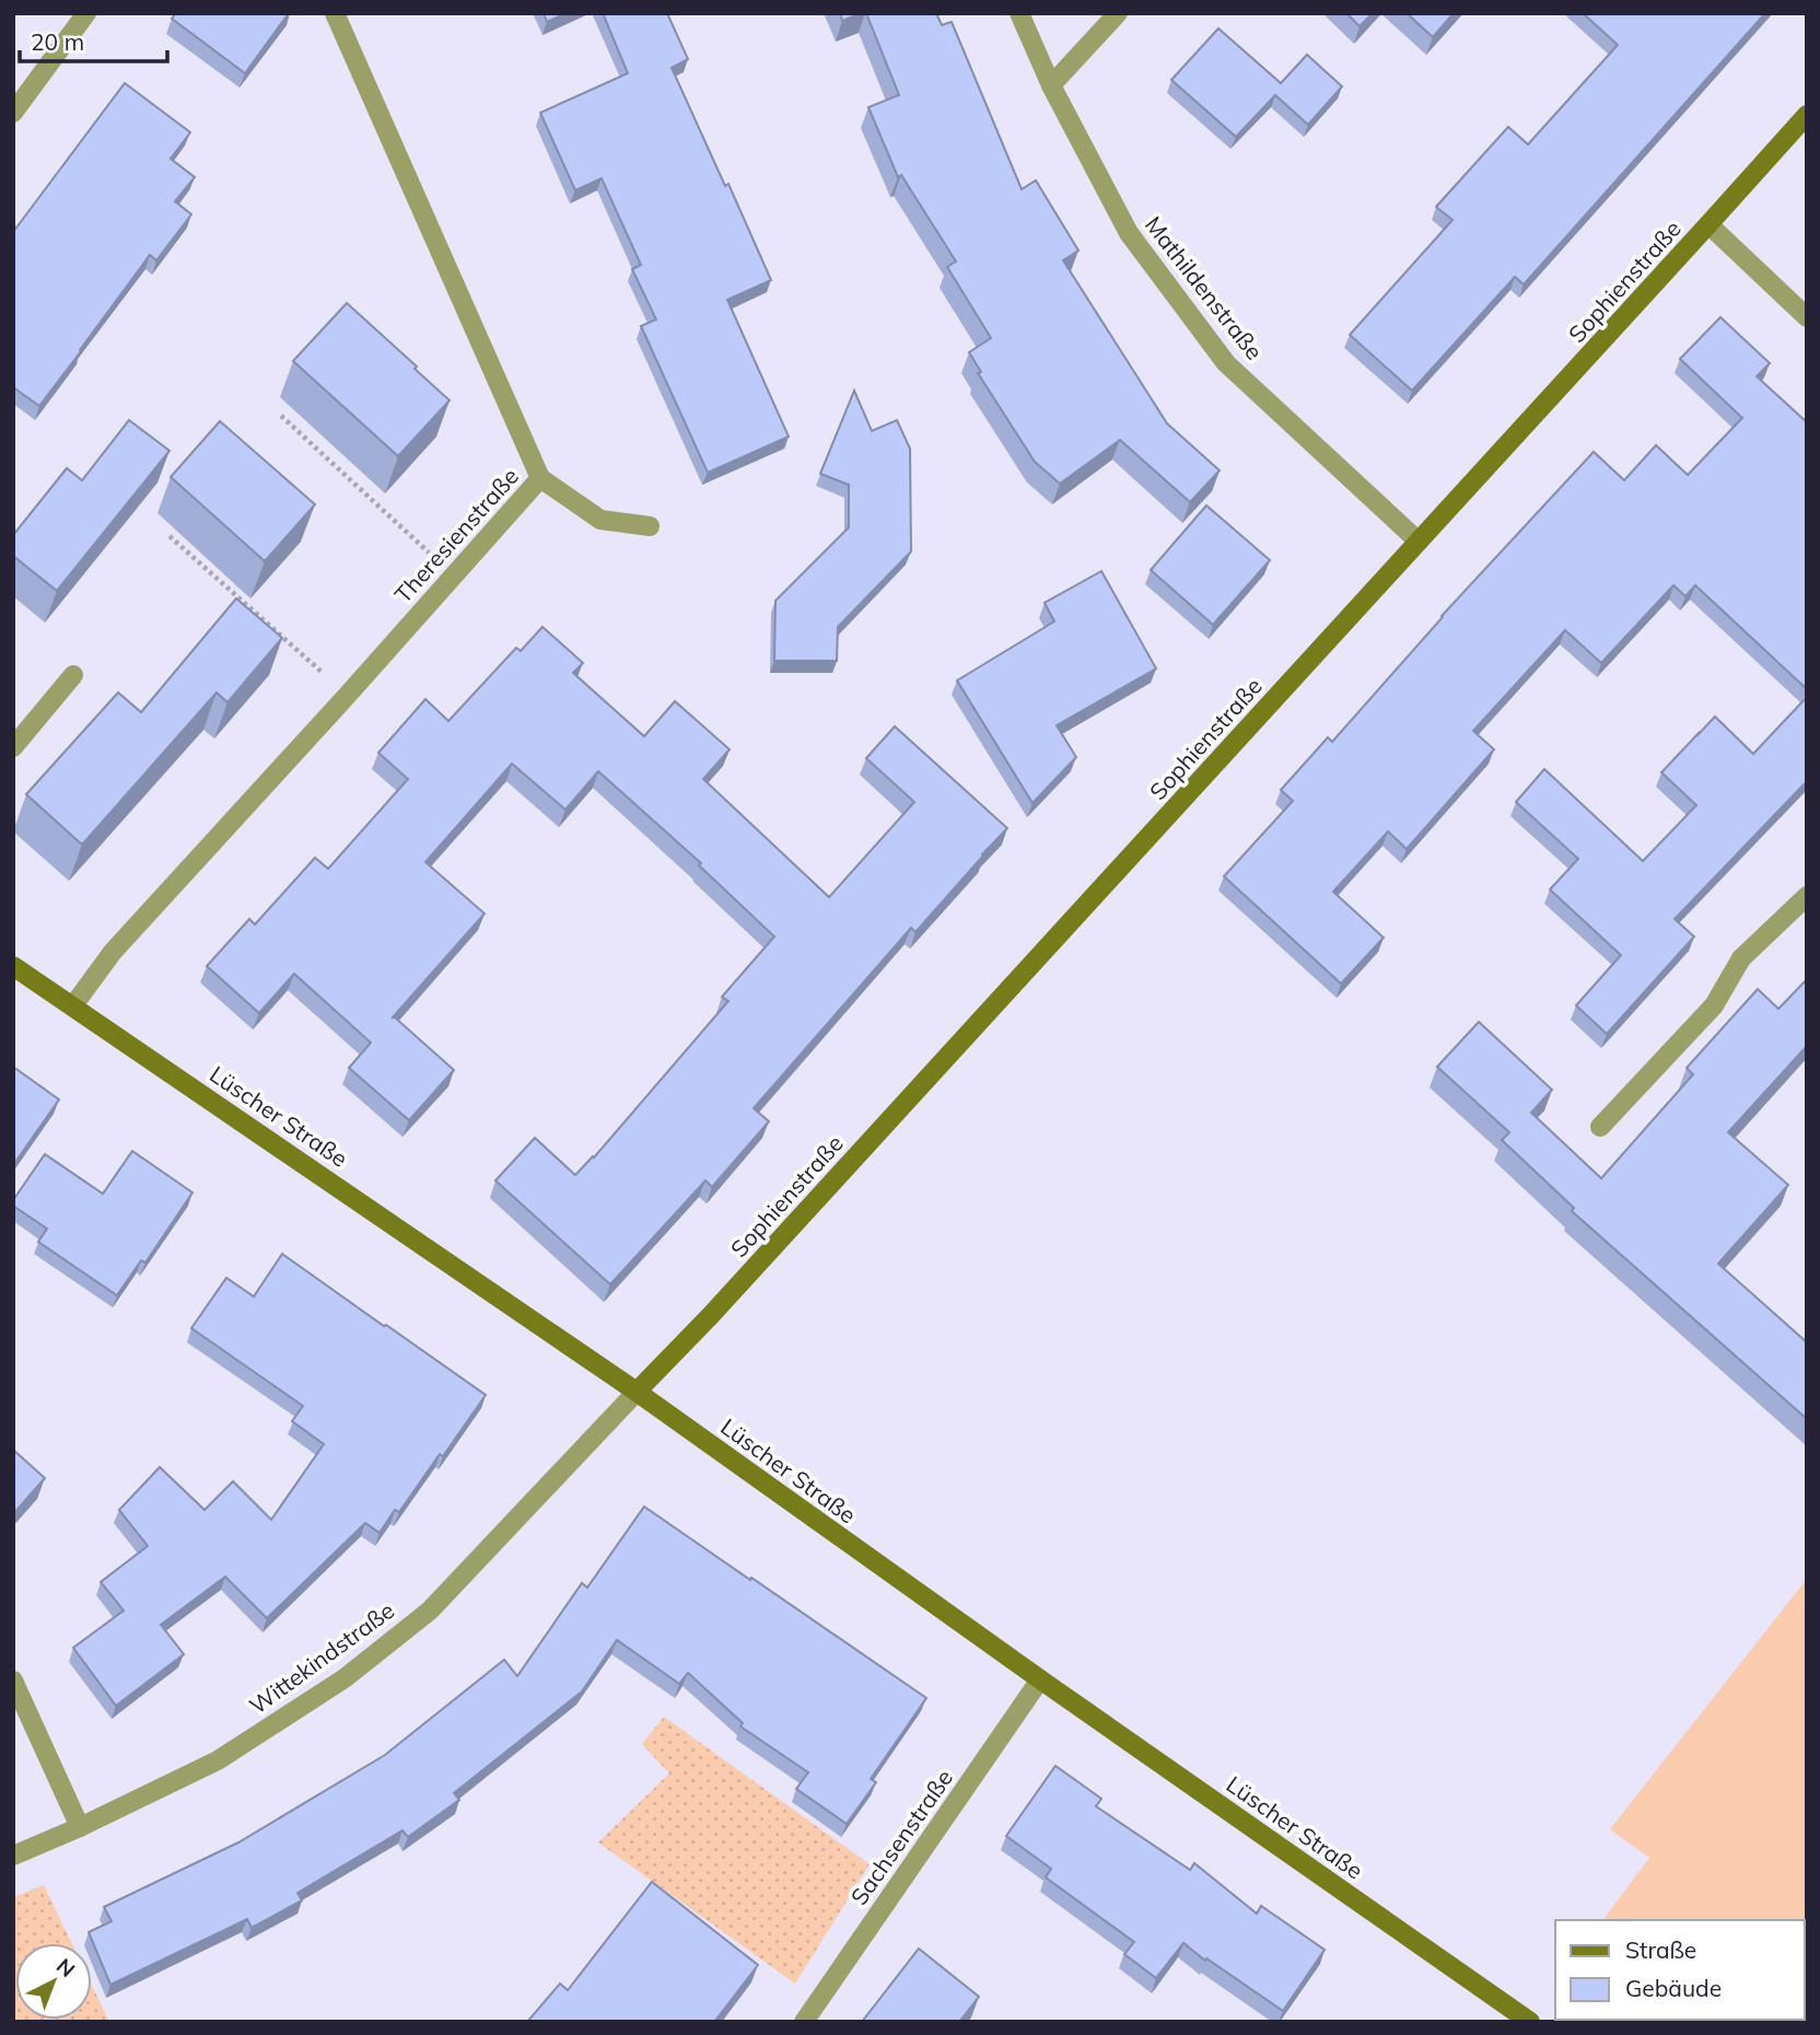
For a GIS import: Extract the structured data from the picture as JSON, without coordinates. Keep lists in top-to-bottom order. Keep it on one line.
{"streets":{"street":["Sophienstraße","Mathildenstraße","Theresienstraße","Lüscher Straße","Wittekindstraße","Sachsenstraße"]},"crossings":[["Sophienstraße","Mathildenstraße"],["Sophienstraße","Lüscher Straße"],["Sophienstraße","Wittekindstraße"],["Theresienstraße","Lüscher Straße"],["Lüscher Straße","Wittekindstraße"],["Lüscher Straße","Sachsenstraße"]],"legend":["Straße","Gebäude"],"scale_bar":"20 m","north":"top right"}
